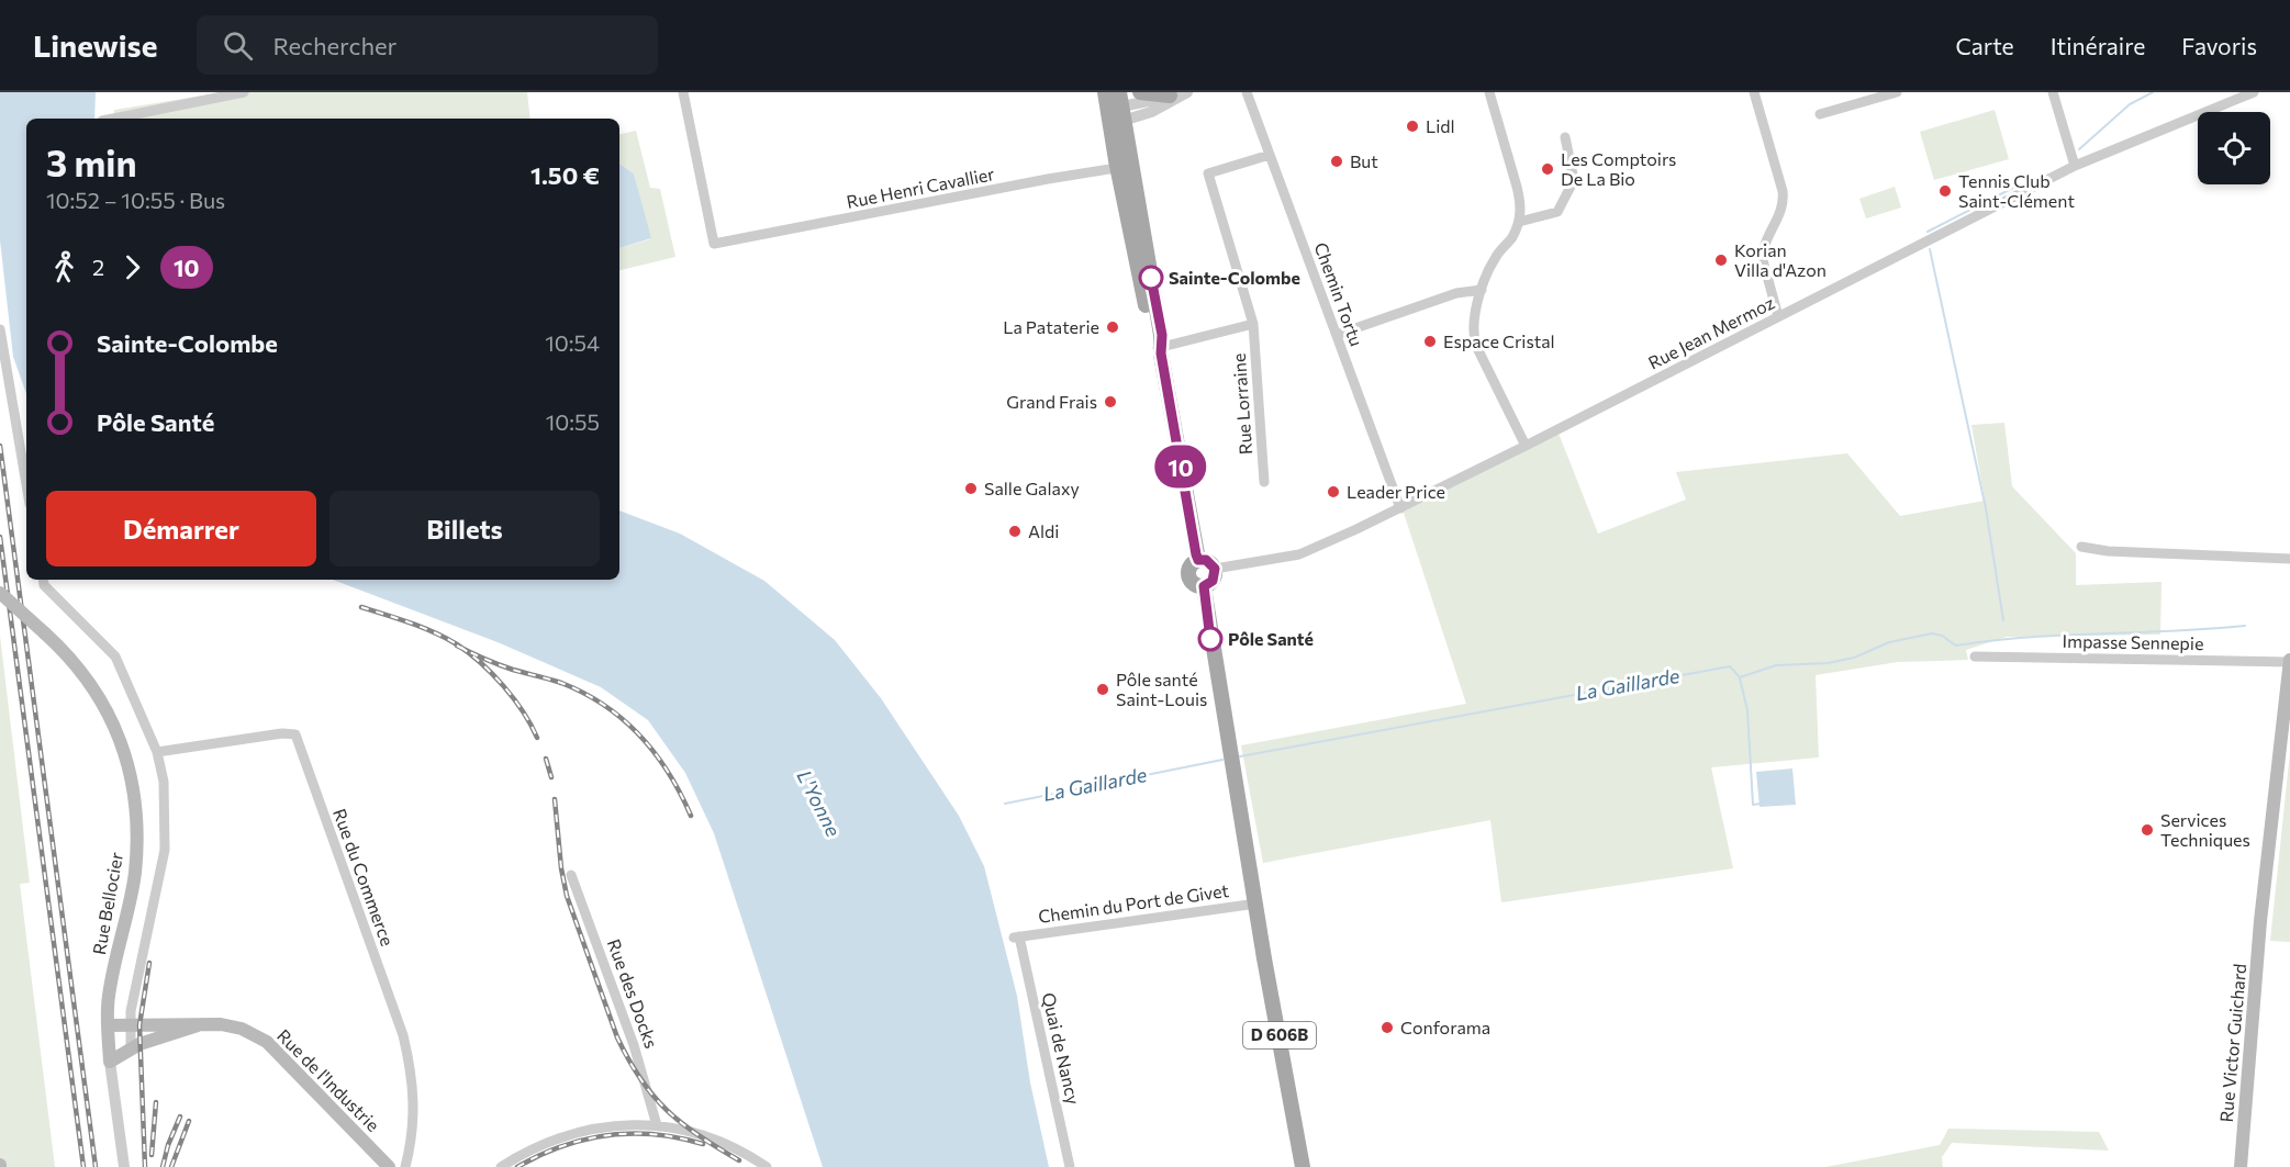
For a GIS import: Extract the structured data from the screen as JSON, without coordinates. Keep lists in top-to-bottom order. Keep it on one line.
{"streets":{"main road":["Rue Bellocier","D 606B","Rue Victor Guichard","Rue de l'Industrie"],"street":["Rue Henri Cavallier","Chemin Tortu","Rue Jean Mermoz","Rue Lorraine","Impasse Sennepie","Rue du Commerce","Chemin du Port de Givet","Rue des Docks","Quai de Nancy"]},"crossings":[["Chemin Tortu","Rue Jean Mermoz"],["Chemin Tortu","Rue Lorraine"],["Rue Jean Mermoz","D 606B"],["Impasse Sennepie","Rue Victor Guichard"],["Rue Bellocier","Rue de l'Industrie"],["Chemin du Port de Givet","D 606B"],["Chemin du Port de Givet","Quai de Nancy"]],"water":["La Gaillarde","L'Yonne"],"places":["Lidl","But","Les Comptoirs De La Bio","Tennis Club Saint-Clément","Korian Villa d'Azon","Sainte-Colombe","La Pataterie","Espace Cristal","Grand Frais","Salle Galaxy","Leader Price","Aldi","Pôle Santé","Pôle santé Saint-Louis","Services Techniques","Conforama"],"lines":["bus line 10"],"page":{"header":"Linewise","search":"Rechercher","nav":["Carte","Itinéraire","Favoris"],"on_map":"10","heading":["3 min","10:52 – 10:55 · Bus","1.50 €"],"legs":["2","10"],"list":[{"name":"Sainte-Colombe","value":"10:54"},{"name":"Pôle Santé","value":"10:55"}],"buttons":["Démarrer","Billets"]}}
